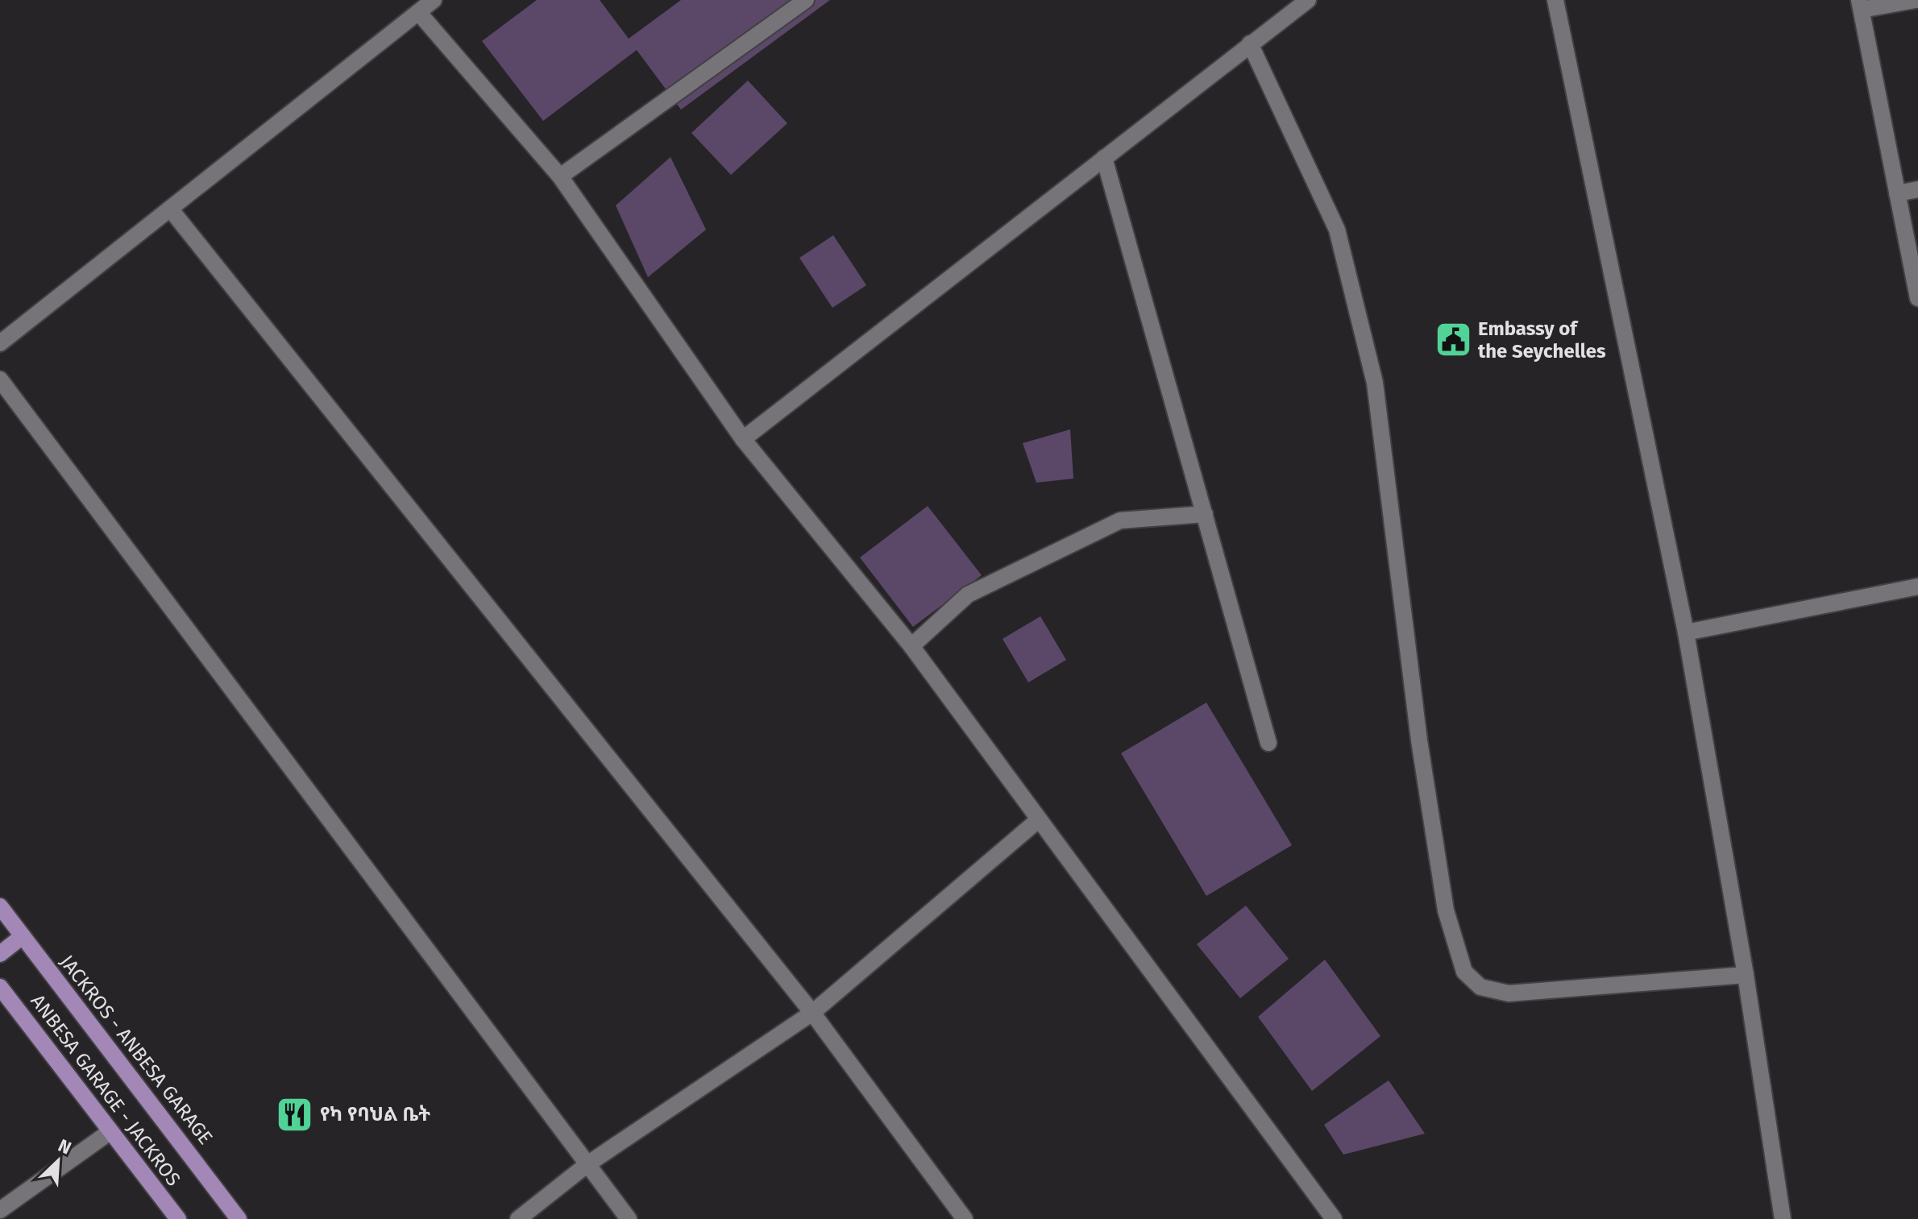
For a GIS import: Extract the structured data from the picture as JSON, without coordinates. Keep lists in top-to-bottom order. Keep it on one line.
{"streets":{"main road":["JACKROS - ANBESA GARAGE","ANBESA GARAGE - JACKROS"]},"places":{"public building":["Embassy of the Seychelles"],"restaurant":["የካ የባህል ቤት"]},"north":"top right"}
